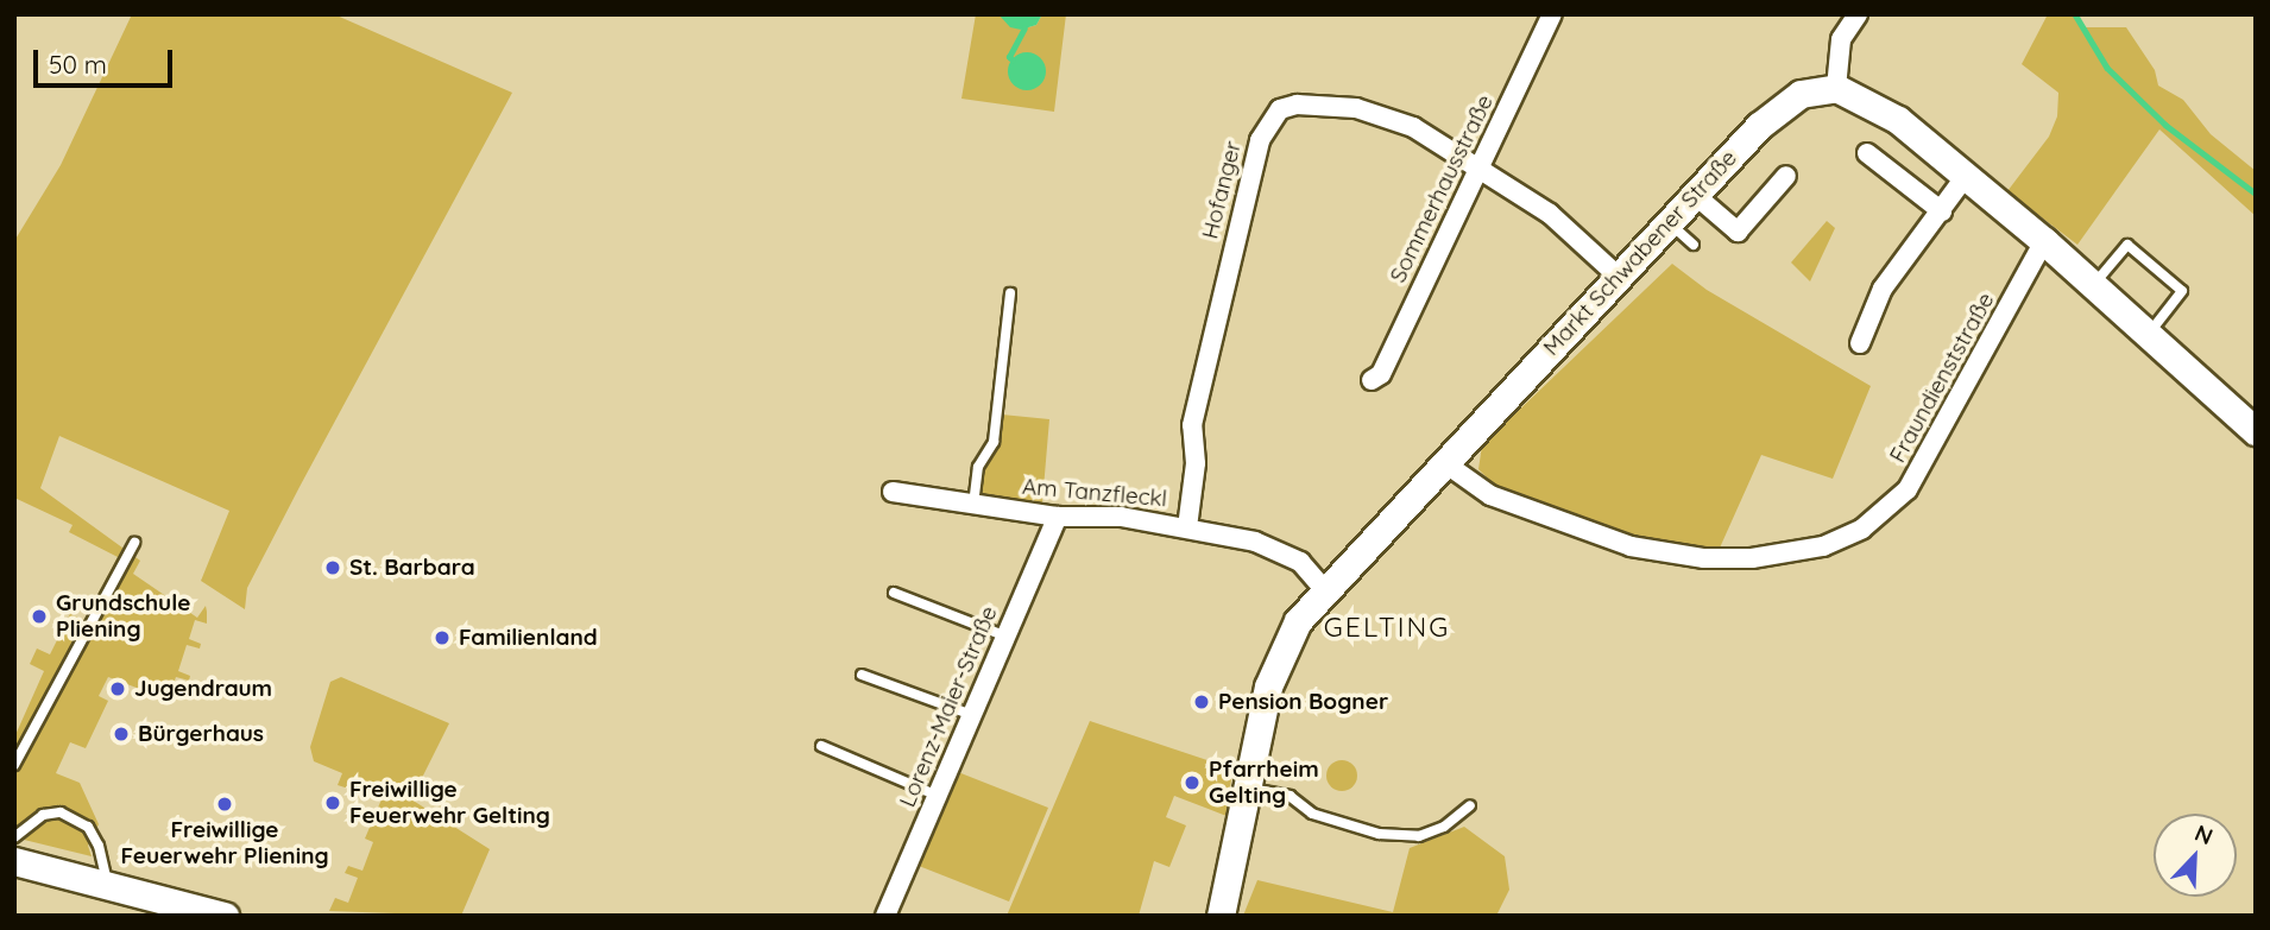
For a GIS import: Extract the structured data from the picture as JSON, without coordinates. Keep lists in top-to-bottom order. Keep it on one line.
{"streets":{"main road":["Markt Schwabener Straße"],"street":["Sommerhausstraße","Hofanger","Fraundienststraße","Am Tanzfleckl","Lorenz-Maier-Straße"]},"crossings":[["Sommerhausstraße","Hofanger"],["Hofanger","Markt Schwabener Straße"],["Hofanger","Am Tanzfleckl"],["Markt Schwabener Straße","Fraundienststraße"],["Markt Schwabener Straße","Am Tanzfleckl"],["Am Tanzfleckl","Lorenz-Maier-Straße"]],"districts":["GELTING"],"places":["St. Barbara","Grundschule Pliening","Familienland","Jugendraum","Pension Bogner","Bürgerhaus","Pfarrheim Gelting","Freiwillige Feuerwehr Gelting","Freiwillige Feuerwehr Pliening"],"scale_bar":"50 m","north":"top right"}
